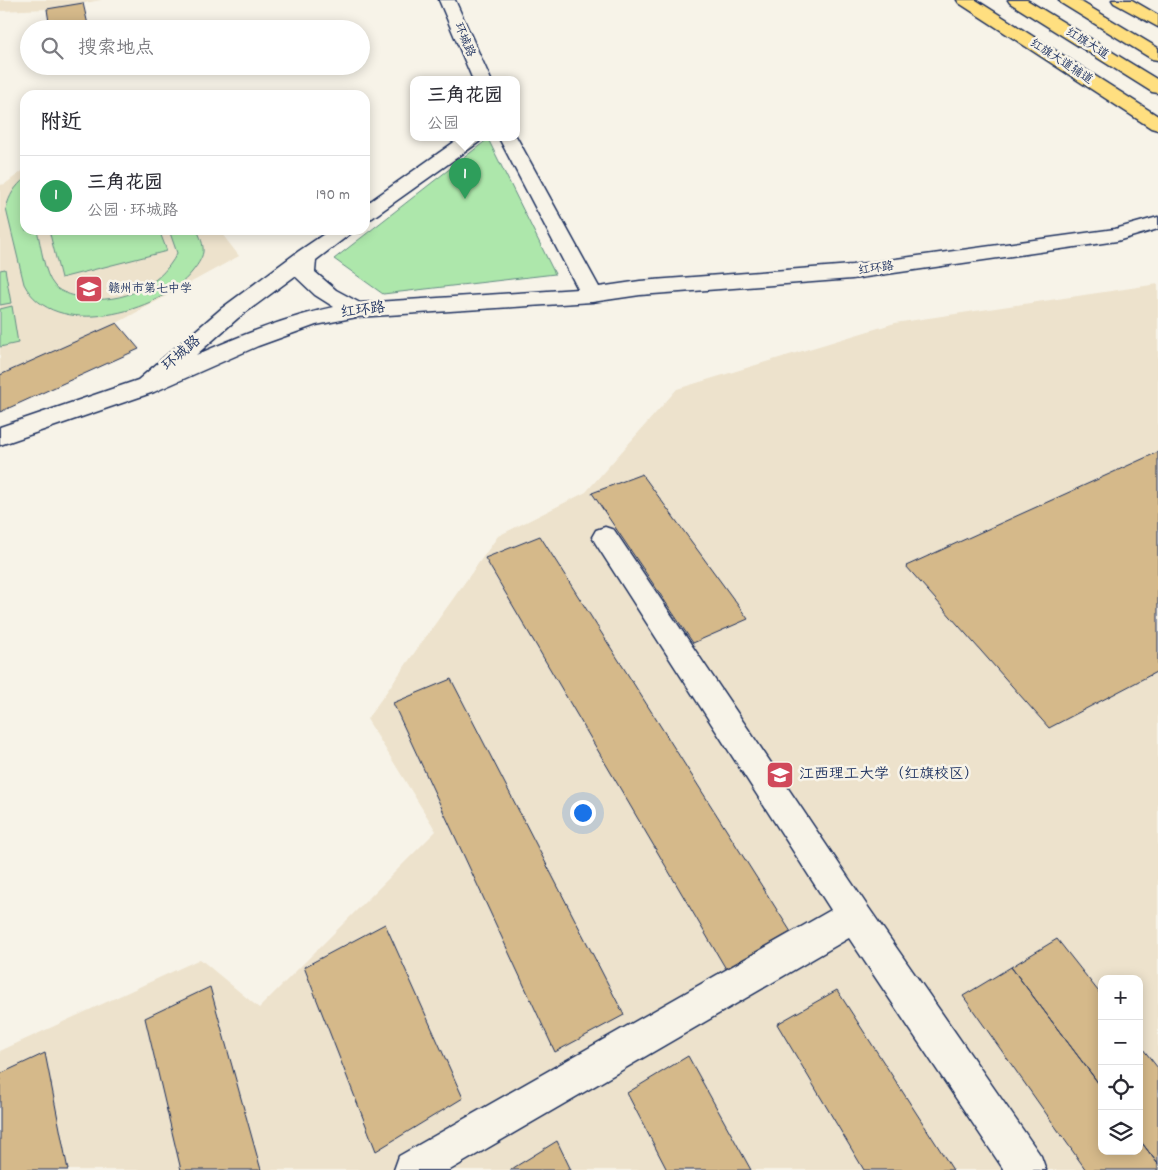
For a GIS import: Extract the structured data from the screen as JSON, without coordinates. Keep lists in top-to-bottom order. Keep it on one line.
{"streets":{"main road":["红旗大道","红旗大道辅道"],"street":["环城路","红环路"]},"crossings":[["环城路","红环路"]],"places":{"school or university":["赣州市第七中学","江西理工大学（红旗校区）"]},"page":{"search":"搜索地点","popup":["三角花园","公园"],"heading":"附近","list":[{"mark":"1","name":"三角花园","note":"公园 · 环城路","value":"190 m"}],"pins":"1","map_buttons":["+","−"]}}
